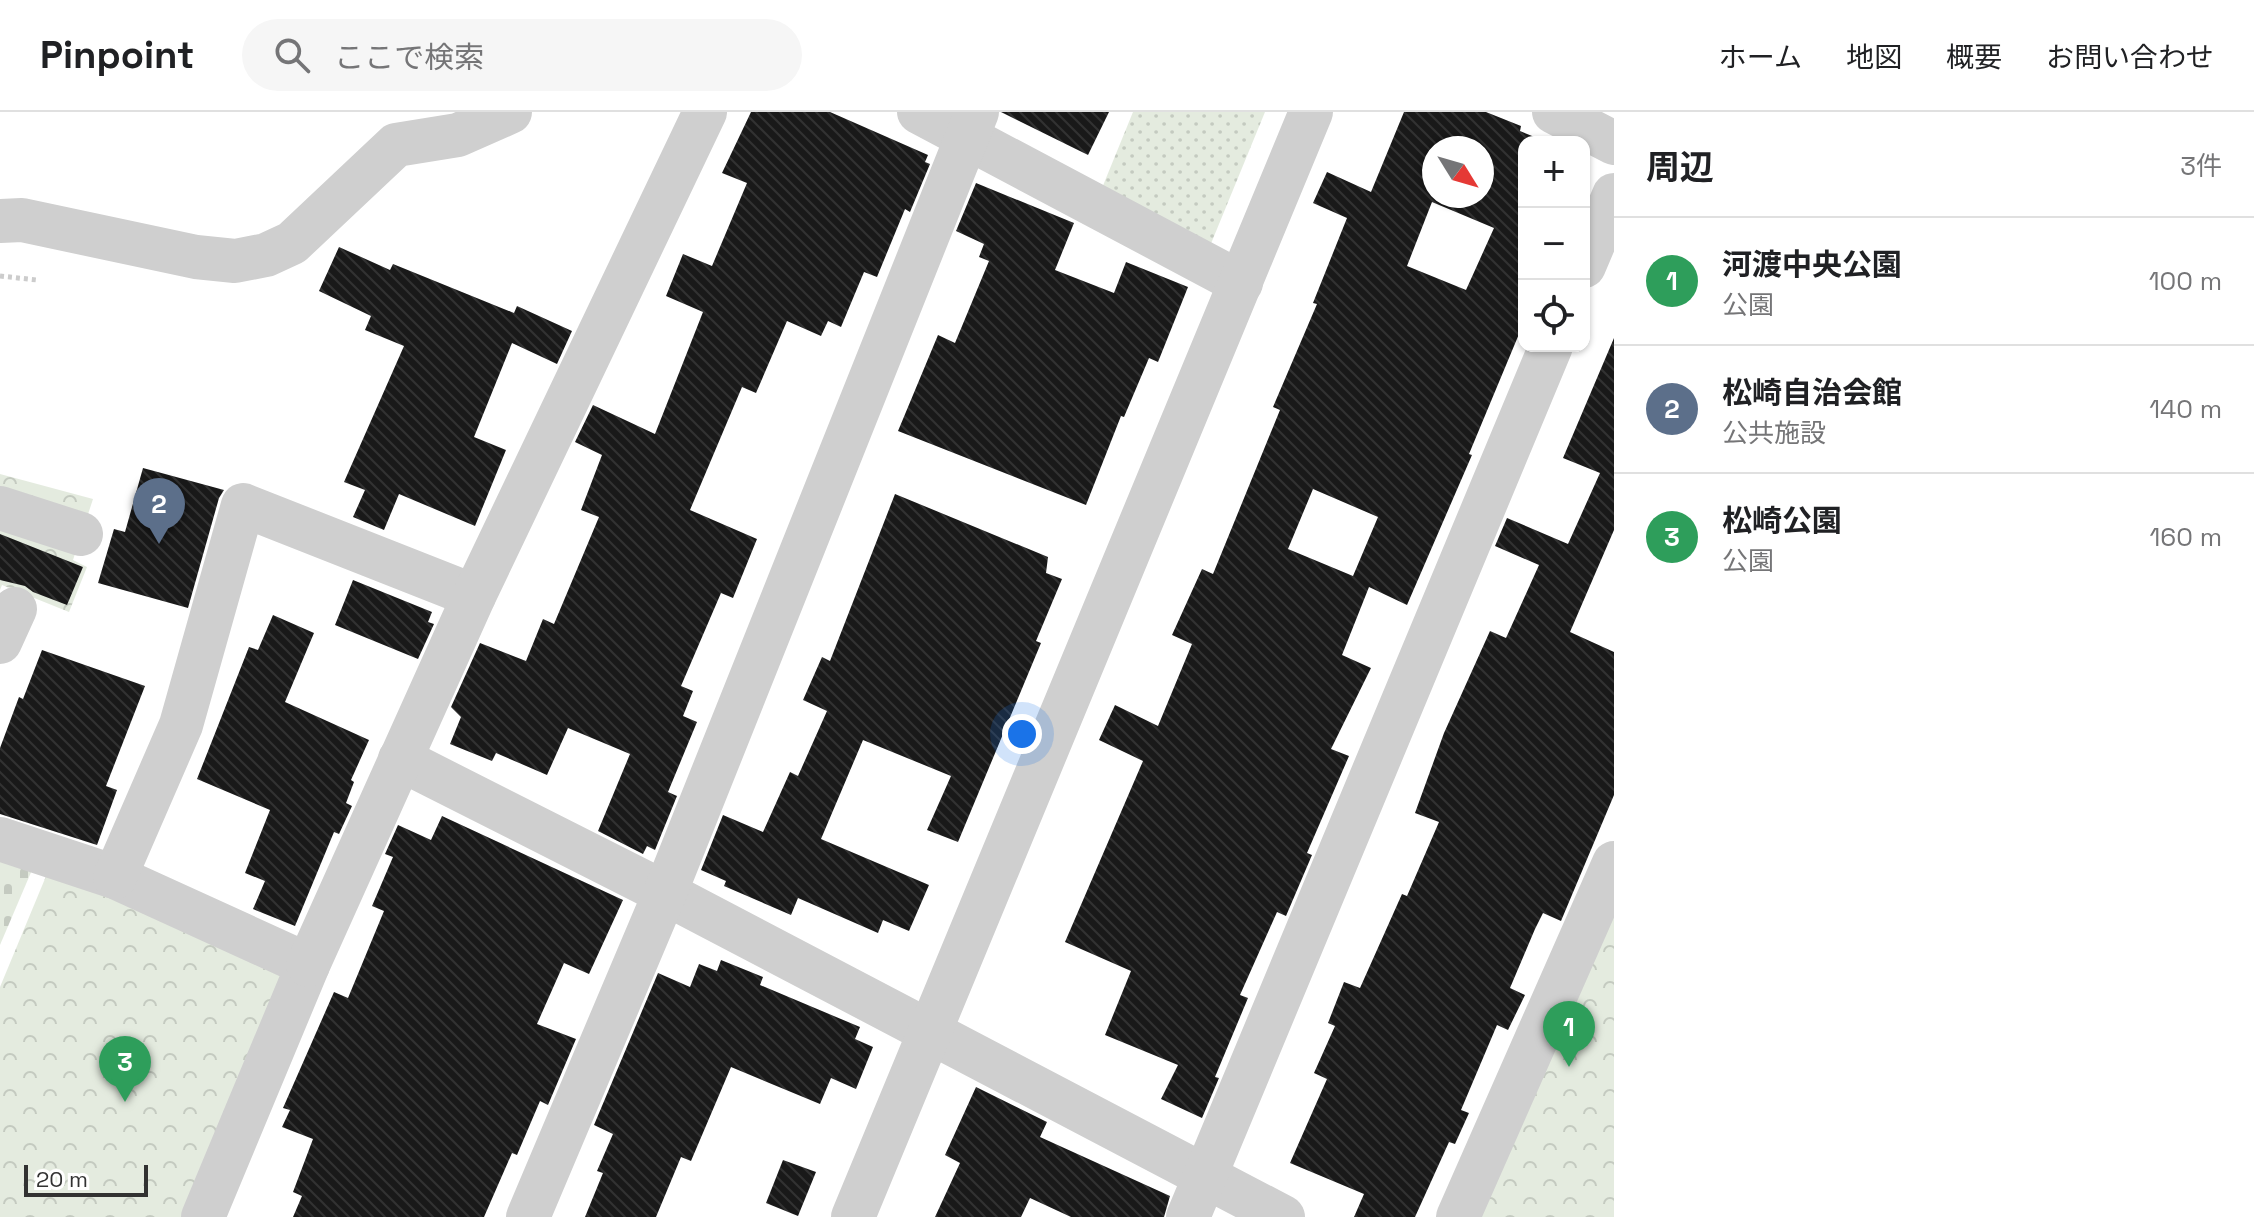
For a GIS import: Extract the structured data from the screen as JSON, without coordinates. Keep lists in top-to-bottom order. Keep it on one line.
{"scale_bar":"20 m","north":"bottom right","page":{"header":"Pinpoint","search":"ここで検索","nav":["ホーム","地図","概要","お問い合わせ"],"heading":["周辺","3件"],"map_buttons":["+","−"],"list":[{"mark":"1","name":"河渡中央公園","note":"公園","value":"100 m"},{"mark":"2","name":"松崎自治会館","note":"公共施設","value":"140 m"},{"mark":"3","name":"松崎公園","note":"公園","value":"160 m"}],"pins":["2","1","3"],"scale":"20 m"}}
